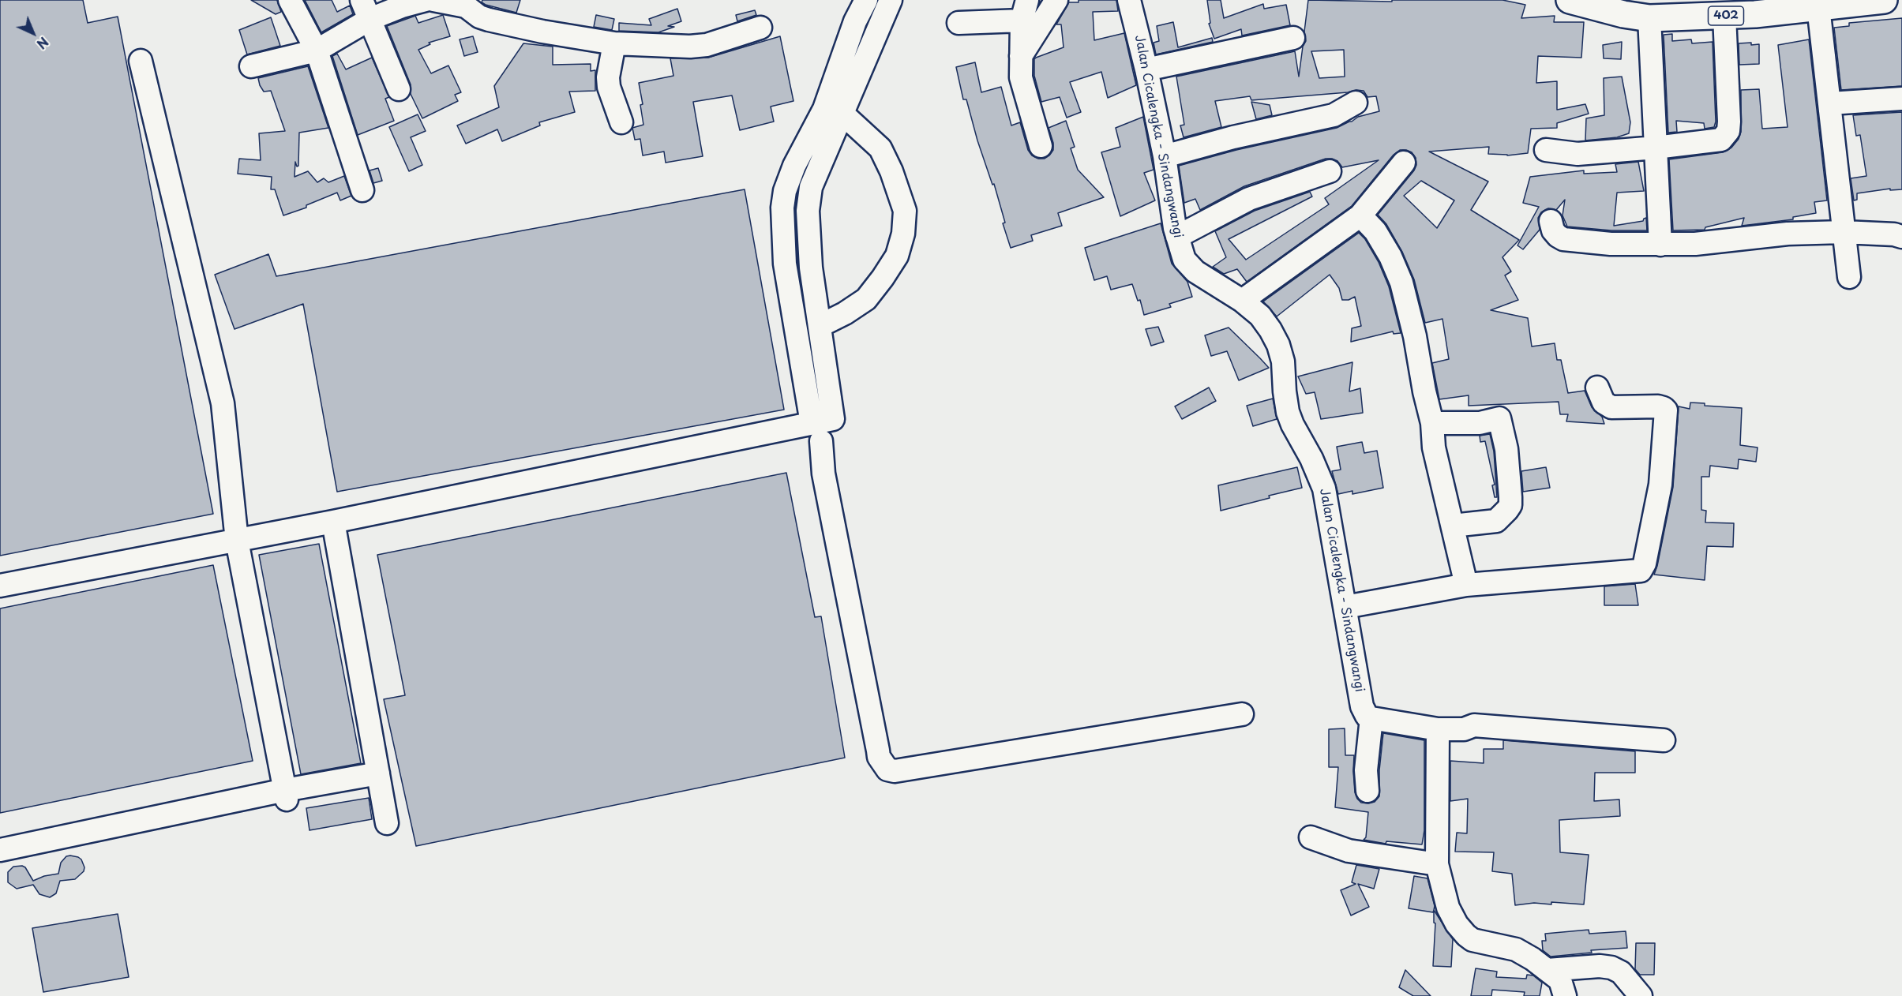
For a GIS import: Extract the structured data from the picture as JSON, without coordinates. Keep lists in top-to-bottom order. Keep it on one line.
{"streets":{"main road":["402"],"street":["Jalan Cicalengka - Sindangwangi"]},"north":"bottom right"}
